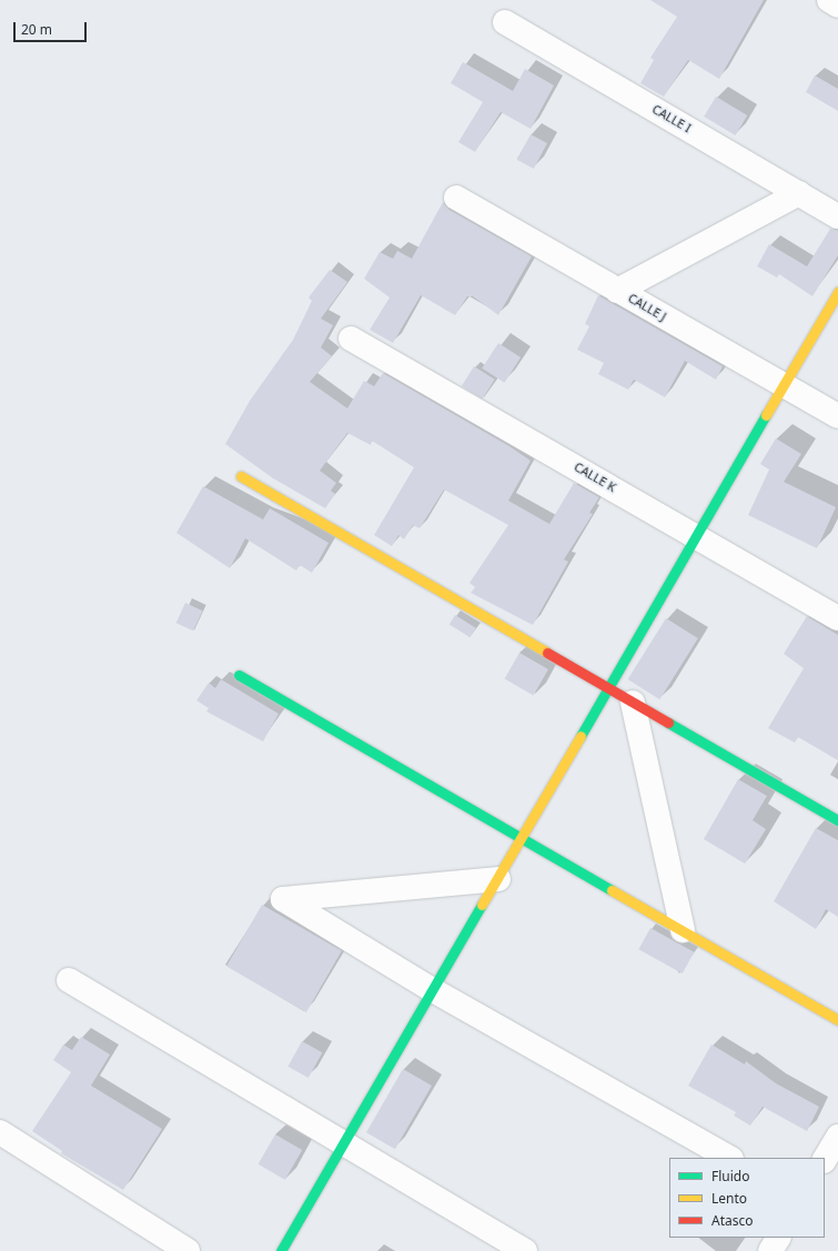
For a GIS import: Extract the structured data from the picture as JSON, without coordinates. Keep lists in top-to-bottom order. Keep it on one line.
{"streets":{"street":["CALLE I","CALLE J","CALLE K"]},"legend":["Fluido","Lento","Atasco"],"scale_bar":"20 m"}
